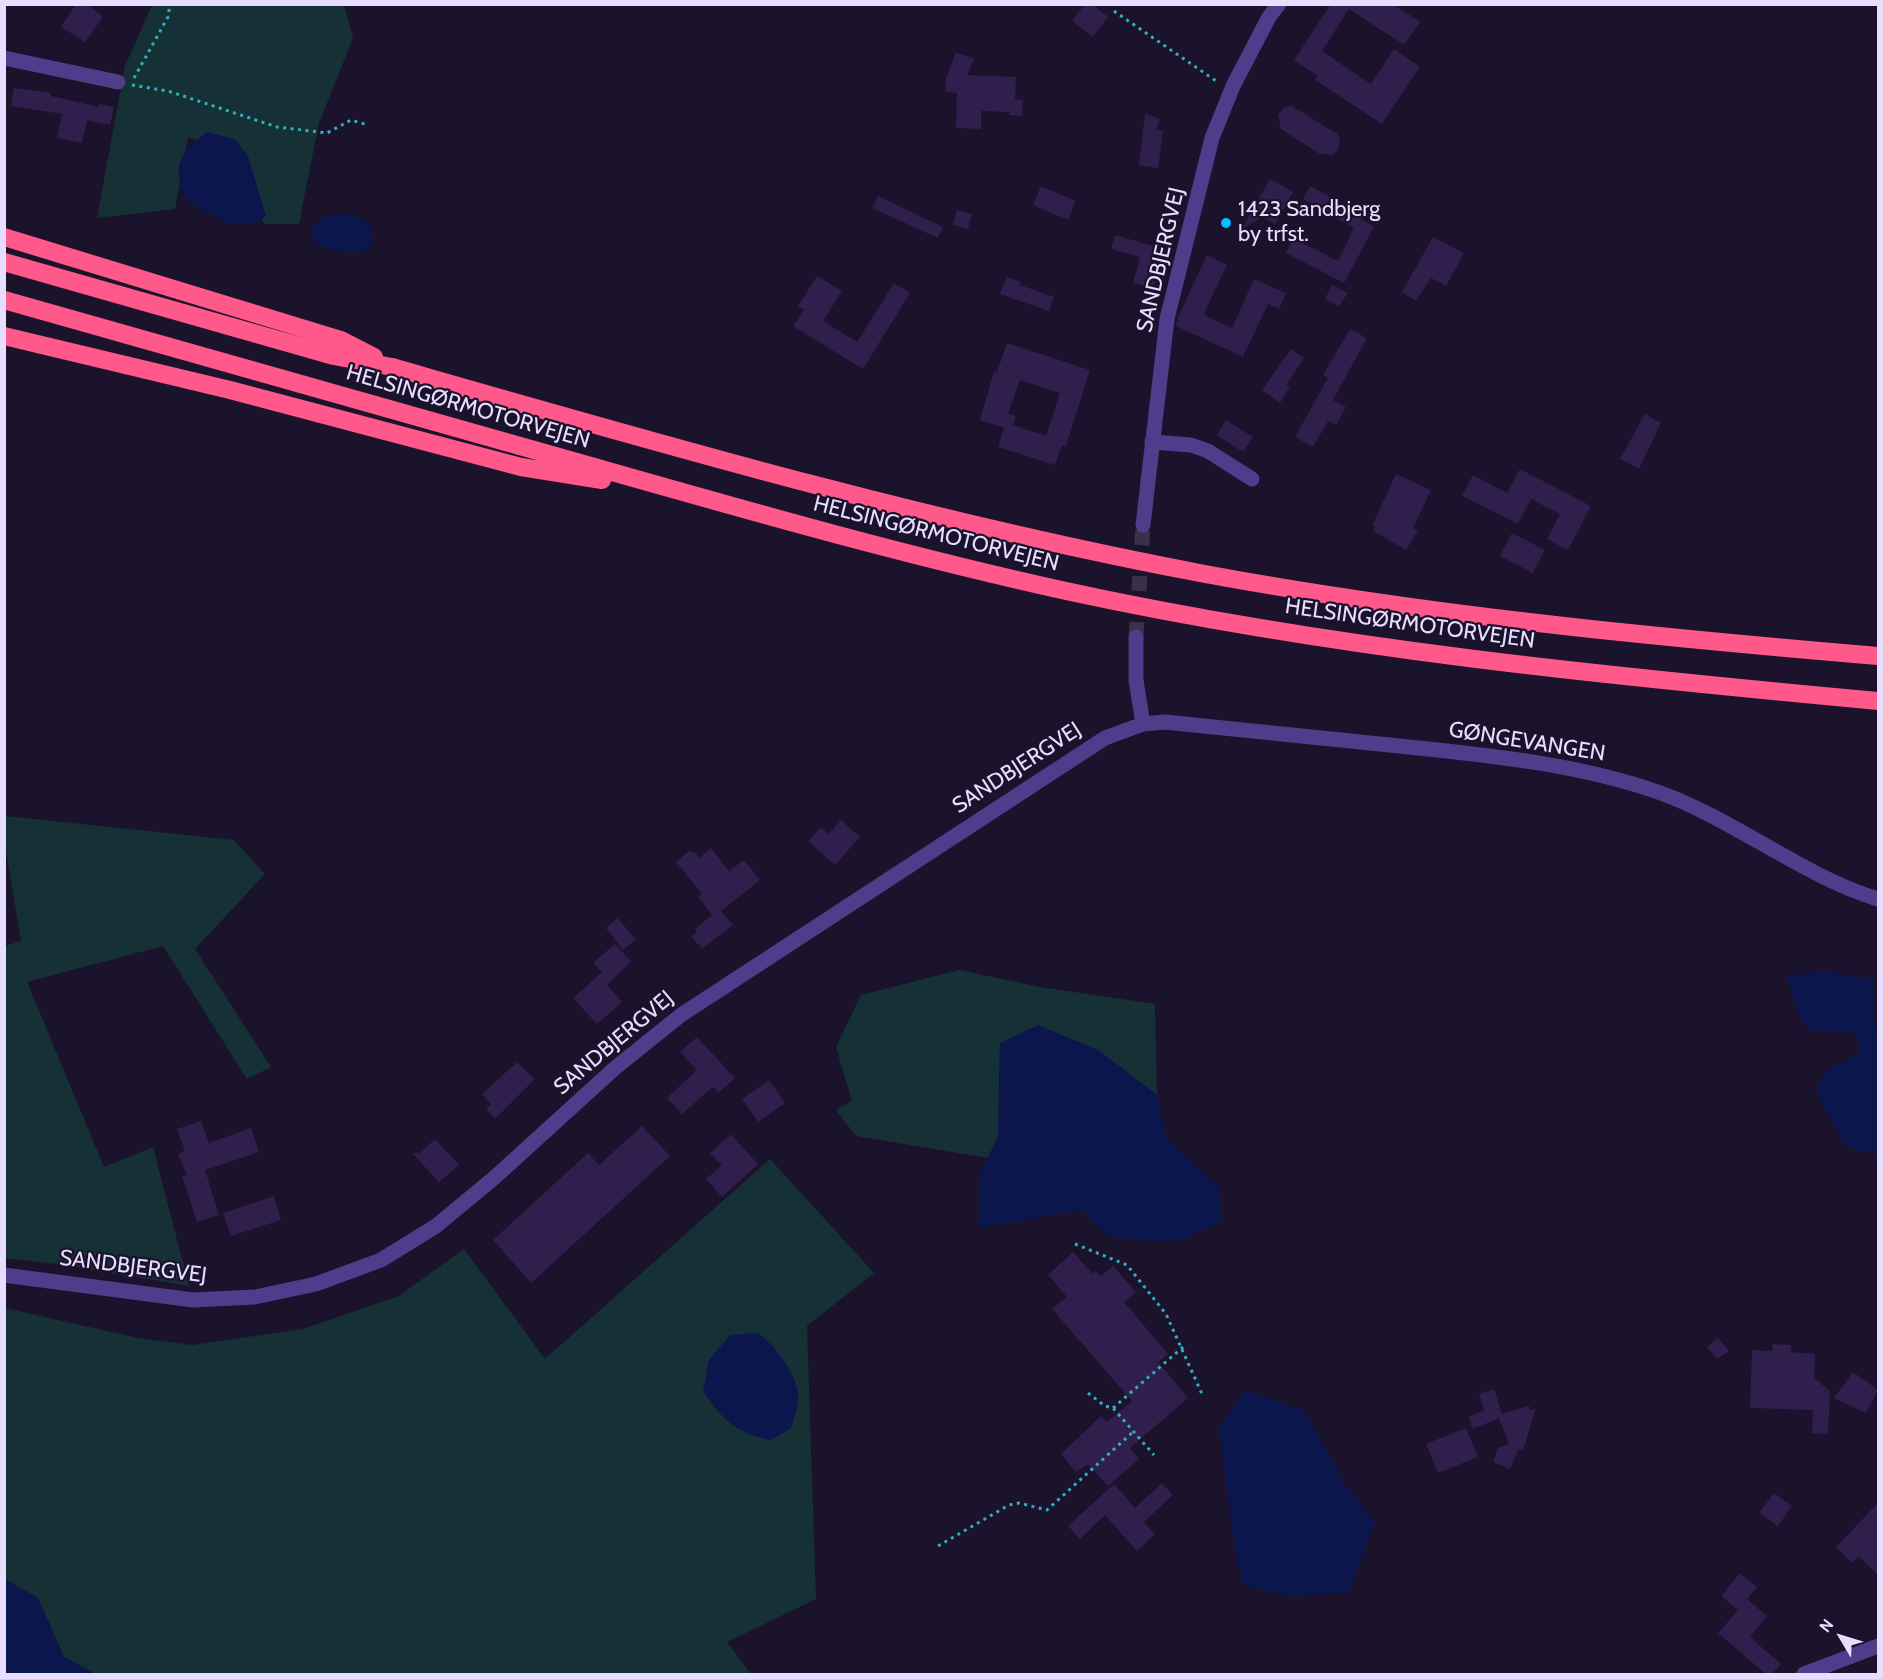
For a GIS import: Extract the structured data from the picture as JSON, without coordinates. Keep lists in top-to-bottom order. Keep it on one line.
{"streets":{"highway":["HELSINGØRMOTORVEJEN"],"street":["SANDBJERGVEJ","GØNGEVANGEN"]},"crossings":[["SANDBJERGVEJ","GØNGEVANGEN"]],"places":["1423 Sandbjerg by trfst."],"north":"top left"}
